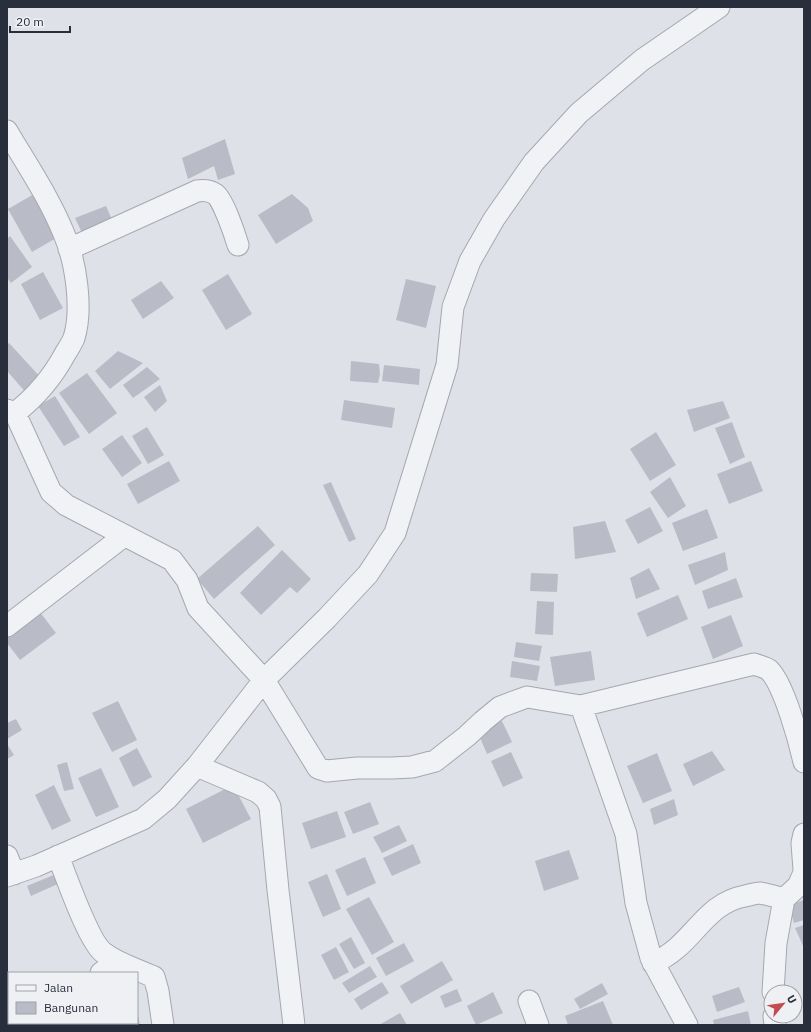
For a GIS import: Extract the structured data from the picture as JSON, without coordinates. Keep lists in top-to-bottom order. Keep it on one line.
{"legend":["Jalan","Bangunan"],"scale_bar":"20 m","north":"top right"}
